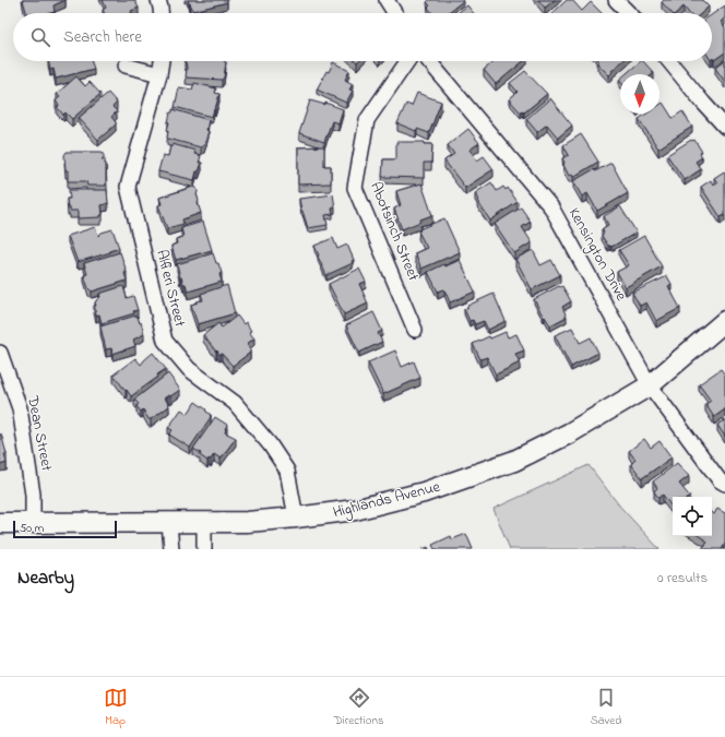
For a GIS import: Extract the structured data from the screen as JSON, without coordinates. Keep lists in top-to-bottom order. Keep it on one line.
{"streets":{"main road":["Highlands Avenue"],"street":["Abotsinch Street","Kensington Drive","Alfieri Street","Dean Street"]},"crossings":[["Kensington Drive","Highlands Avenue"],["Alfieri Street","Highlands Avenue"],["Dean Street","Highlands Avenue"]],"scale_bar":"50 m","north":"bottom","page":{"search":"Search here","scale":"50 m","heading":["Nearby","0 results"],"nav":["Map","Directions","Saved"]}}
